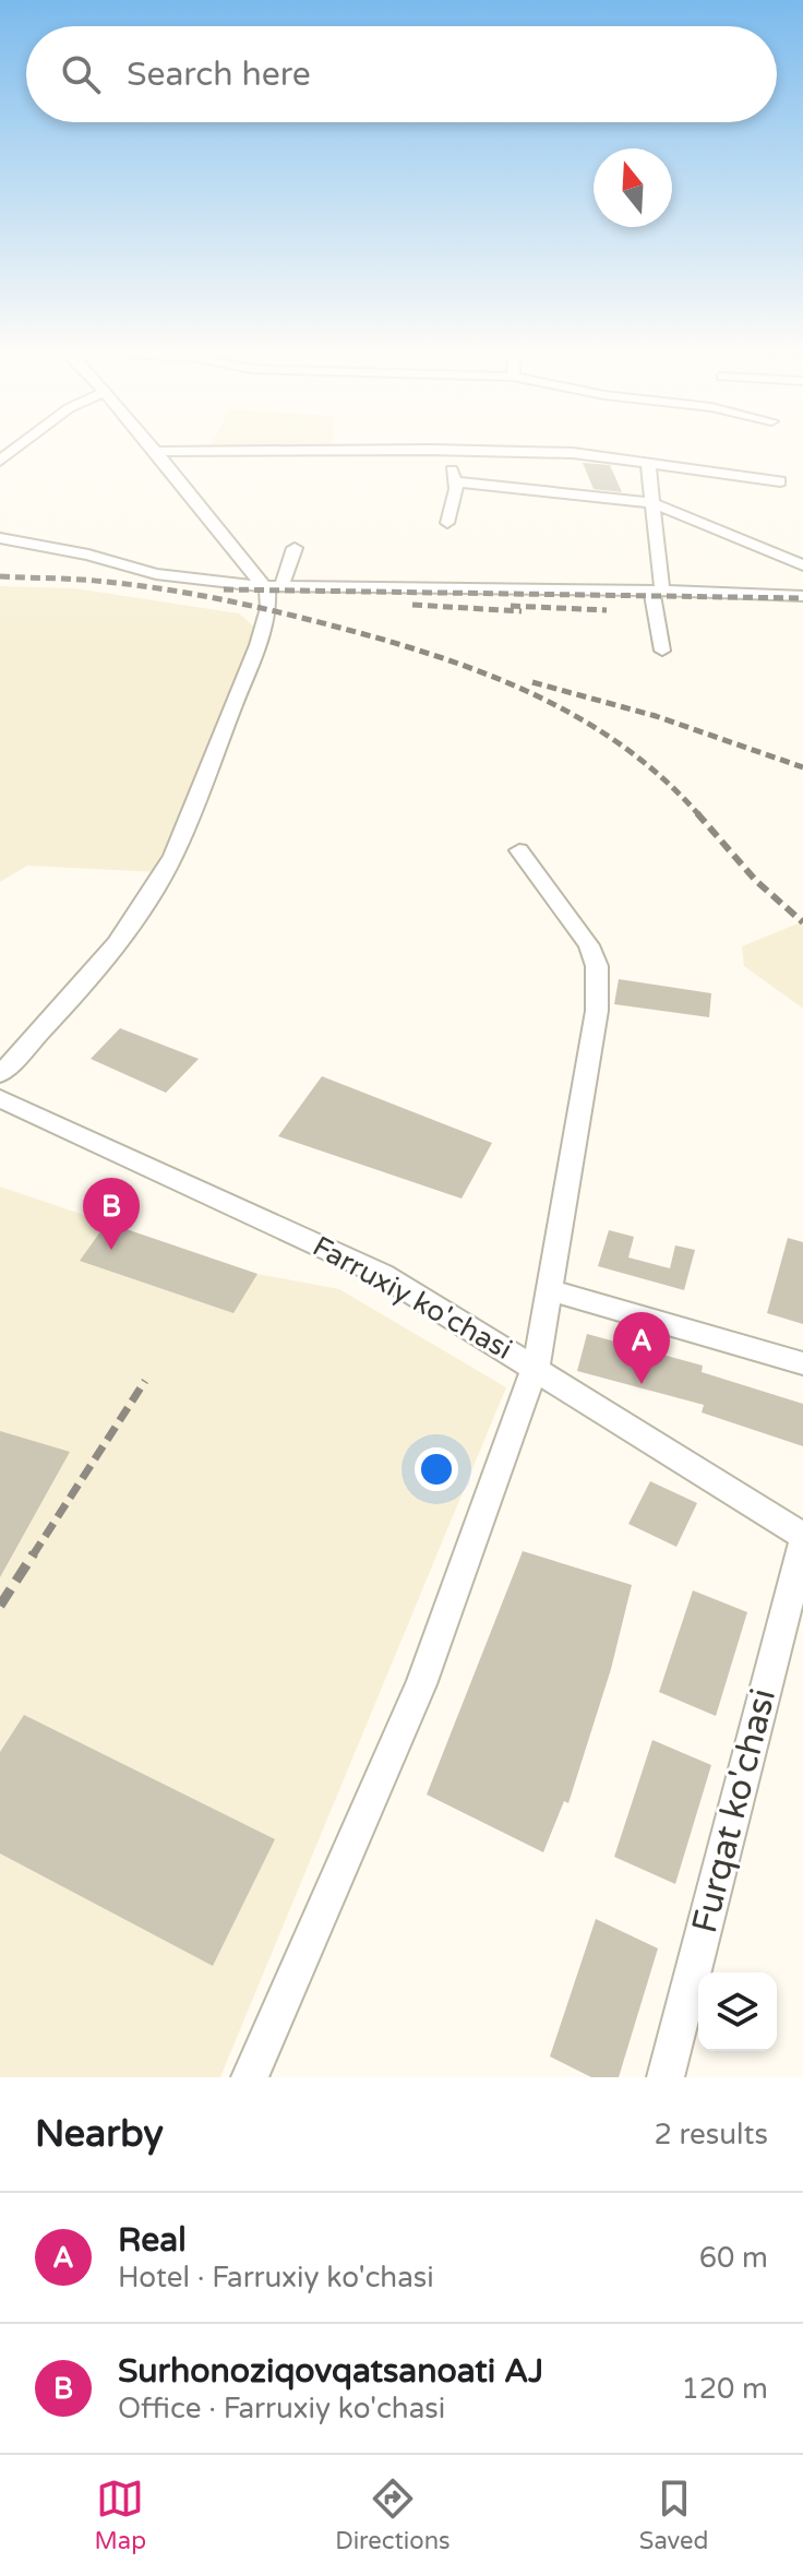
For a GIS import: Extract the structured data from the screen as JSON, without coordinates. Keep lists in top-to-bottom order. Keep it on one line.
{"streets":{"street":["Farruxiy ko'chasi","Furqat ko'chasi"]},"north":"top","page":{"search":"Search here","pins":["B","A"],"heading":["Nearby","2 results"],"list":[{"mark":"A","name":"Real","note":"Hotel · Farruxiy ko'chasi","value":"60 m"},{"mark":"B","name":"Surhonoziqovqatsanoati AJ","note":"Office · Farruxiy ko'chasi","value":"120 m"}],"nav":["Map","Directions","Saved"]}}
